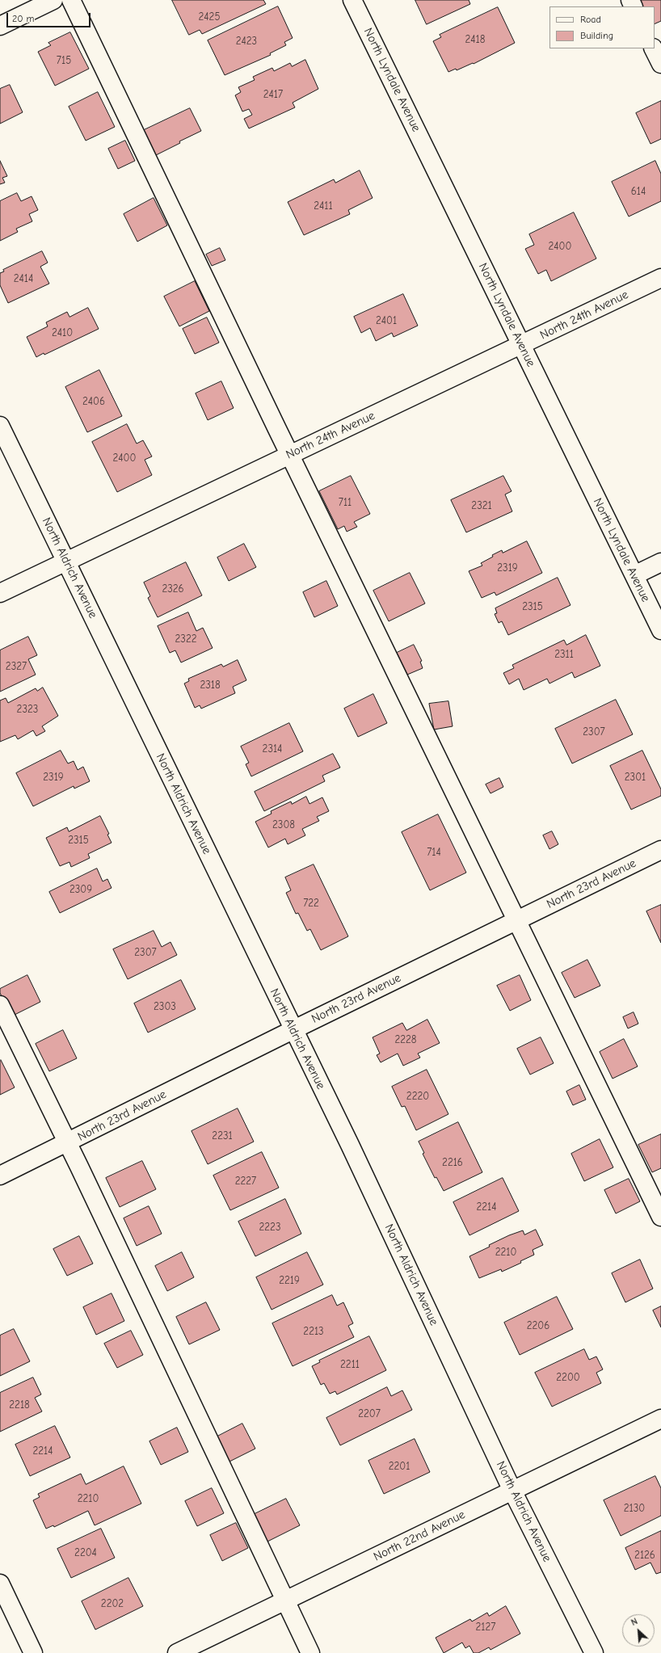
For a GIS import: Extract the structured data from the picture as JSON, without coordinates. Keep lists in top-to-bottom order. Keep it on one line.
{"streets":{"street":["North Lyndale Avenue","North 24th Avenue","North Aldrich Avenue","North 23rd Avenue","North 22nd Avenue"]},"crossings":[["North Lyndale Avenue","North 24th Avenue"],["North 24th Avenue","North Aldrich Avenue"],["North Aldrich Avenue","North 23rd Avenue"],["North Aldrich Avenue","North 22nd Avenue"]],"house_numbers":["2425","2418","2423","715","2417","614","2411","2400","2414","2401","2410","2406","2400","711","2321","2319","2326","2315","2322","2311","2327","2318","2323","2307","2314","2319","2301","2308","2315","714","2309","722","2307","2303","2228","2220","2231","2216","2227","2214","2223","2210","2219","2206","2213","2211","2200","2218","2207","2214","2201","2210","2130","2204","2126","2202","2127"],"legend":["Road","Building"],"scale_bar":"20 m","north":"top left"}
